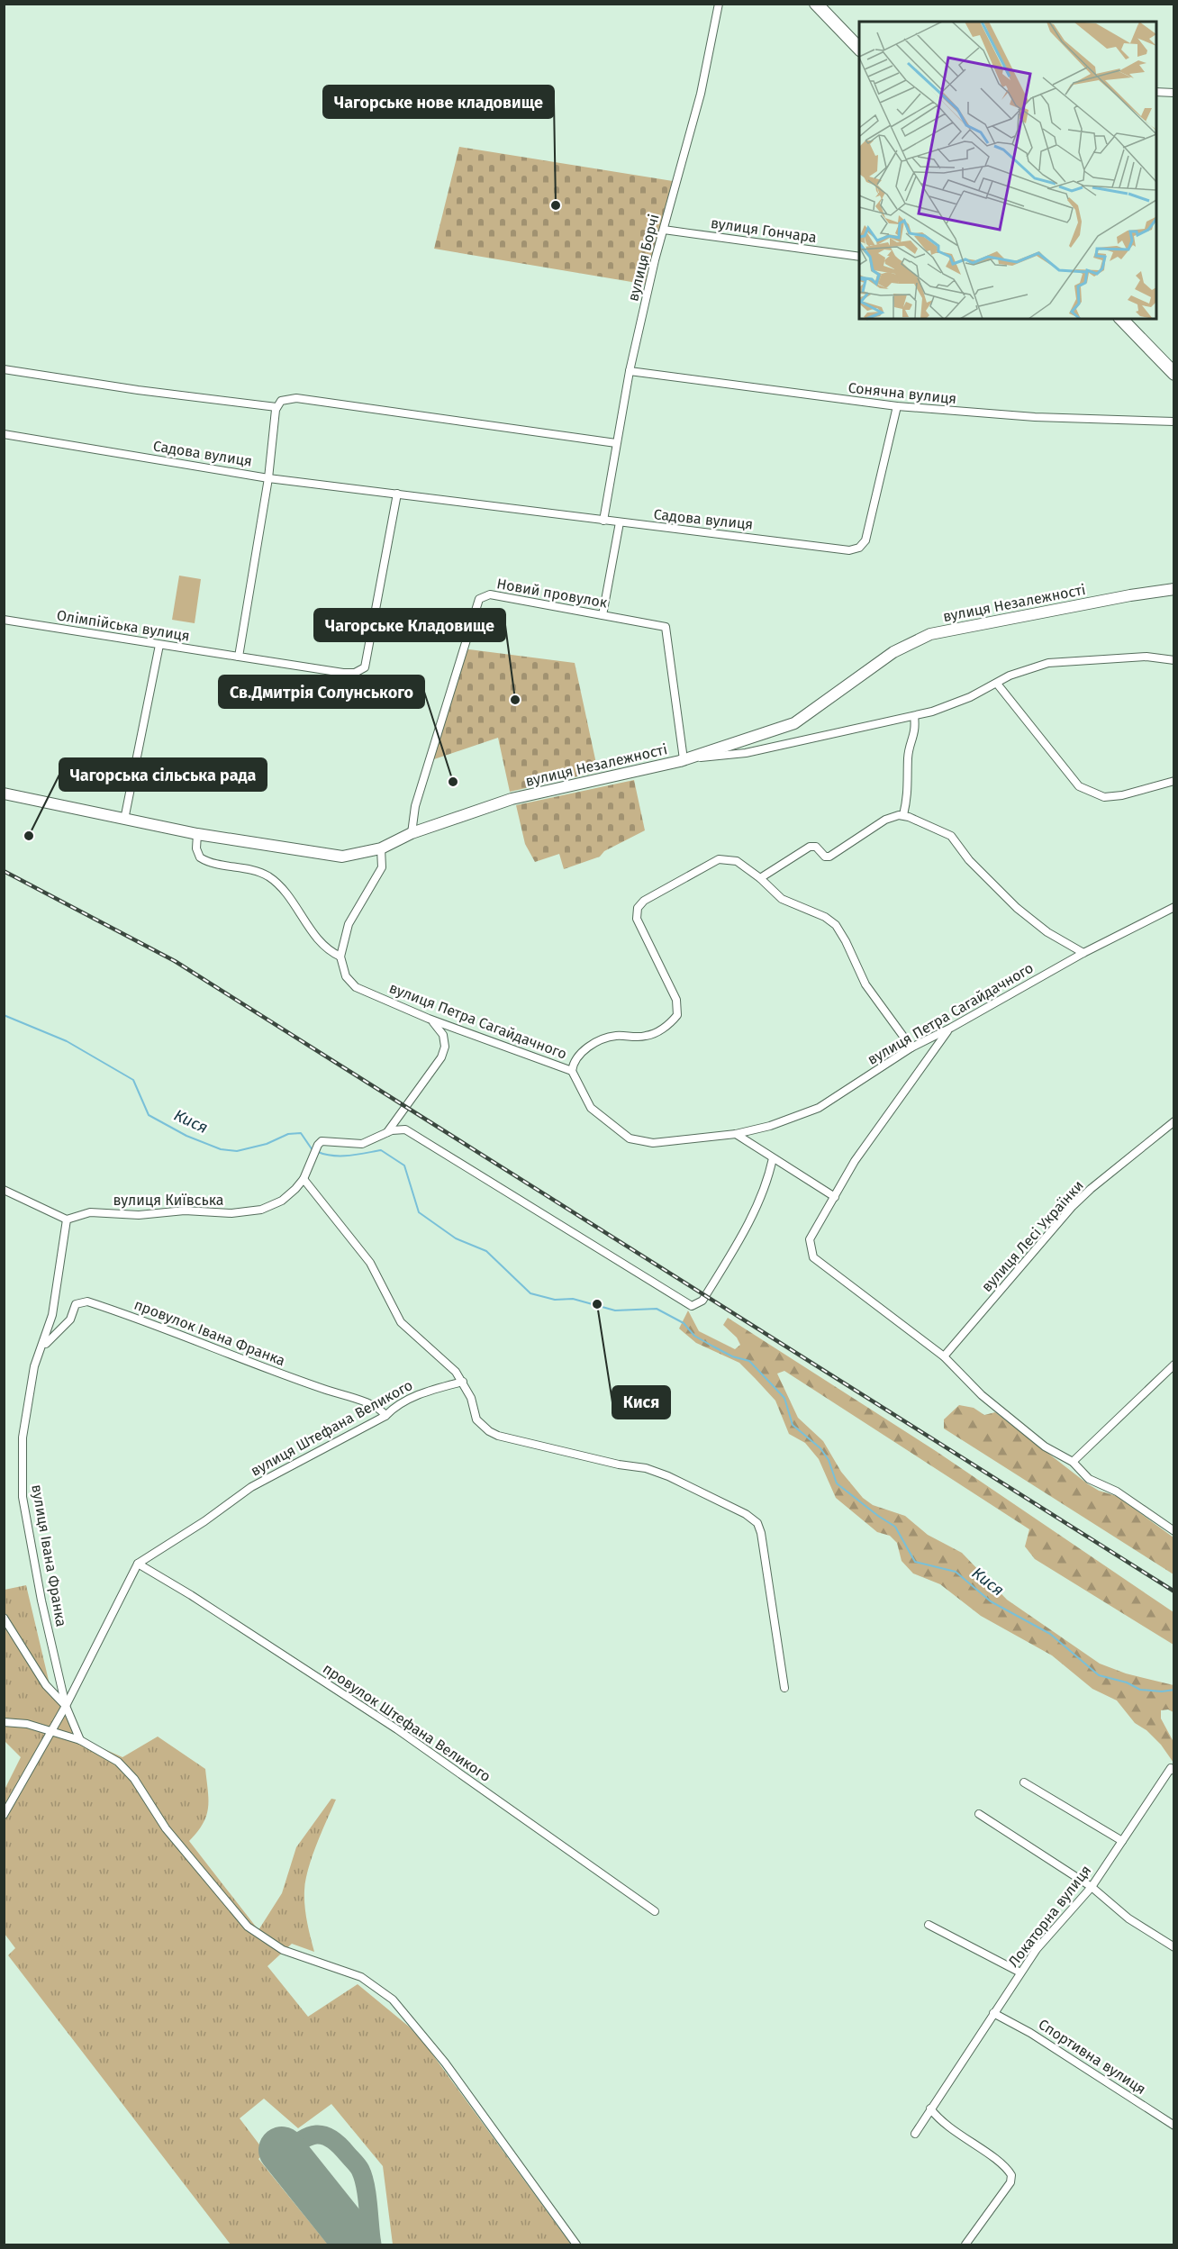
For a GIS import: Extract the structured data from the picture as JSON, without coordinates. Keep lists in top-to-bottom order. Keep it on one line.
{"streets":{"street":["вулиця Гончара","вулиця Борчі","Сонячна вулиця","Садова вулиця","Новий провулок","вулиця Незалежності","Олімпійська вулиця","вулиця Петра Сагайдачного","вулиця Київська","вулиця Лесі Українки","провулок Івана Франка","вулиця Штефана Великого","вулиця Івана Франка","провулок Штефана Великого","Локаторна вулиця","Спортивна вулиця"]},"crossings":[["вулиця Гончара","вулиця Борчі"],["вулиця Борчі","Сонячна вулиця"],["вулиця Борчі","Садова вулиця"],["Сонячна вулиця","Садова вулиця"],["Садова вулиця","Олімпійська вулиця"],["Новий провулок","вулиця Незалежності"],["вулиця Київська","вулиця Івана Франка"],["провулок Івана Франка","вулиця Штефана Великого"],["провулок Івана Франка","вулиця Івана Франка"],["вулиця Штефана Великого","провулок Штефана Великого"],["Локаторна вулиця","Спортивна вулиця"]],"water":["Кися"],"places":["Чагорське нове кладовище","Чагорське Кладовище","Св.Дмитрія Солунського","Чагорська сільська рада","Кися"]}
